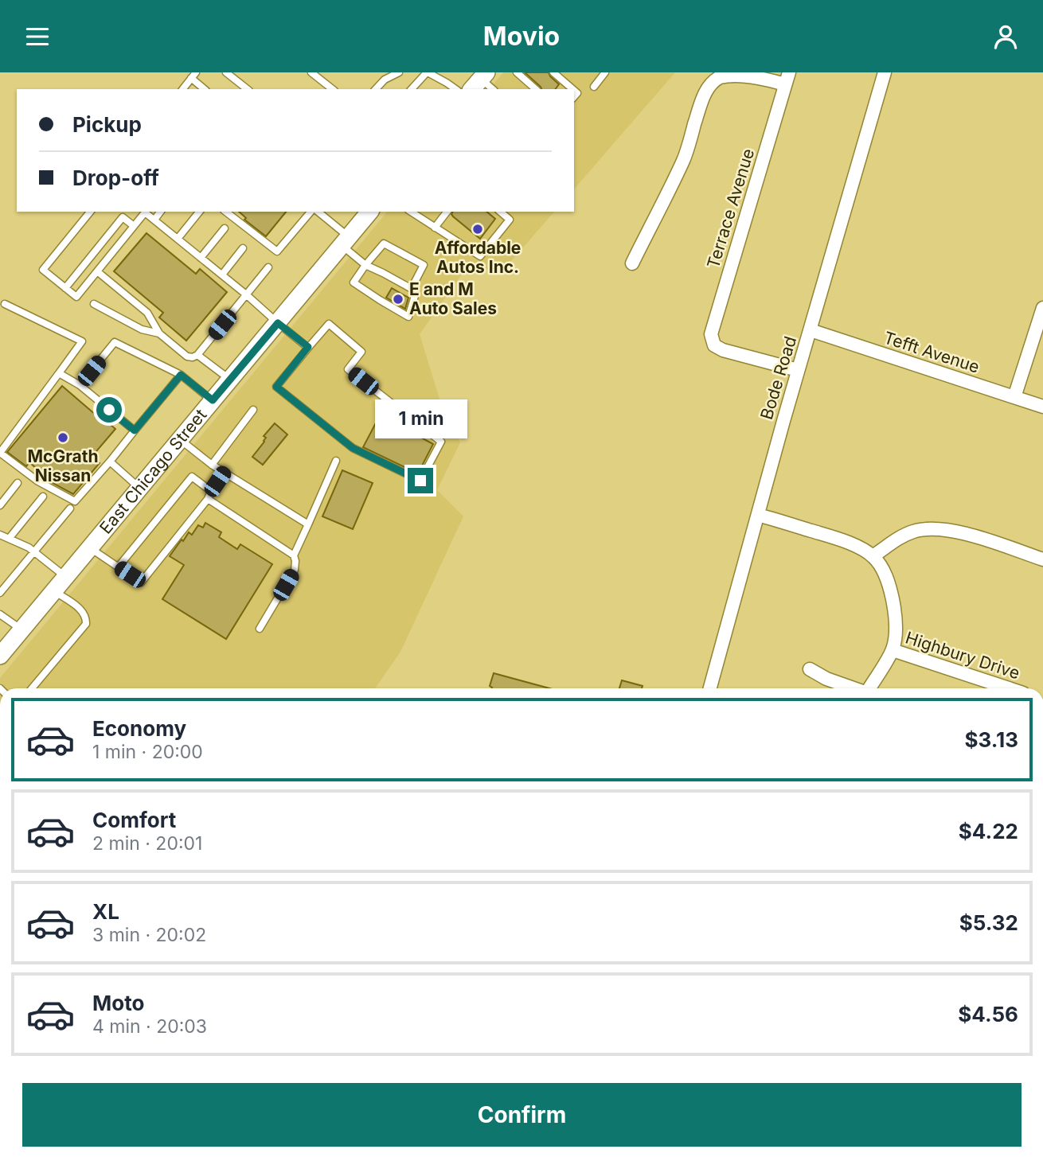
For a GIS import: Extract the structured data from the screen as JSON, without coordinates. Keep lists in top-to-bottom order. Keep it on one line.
{"streets":{"main road":["East Chicago Street"],"street":["Terrace Avenue","Tefft Avenue","Bode Road","Highbury Drive"]},"crossings":[["Terrace Avenue","Bode Road"],["Tefft Avenue","Bode Road"]],"places":["Affordable Autos Inc.","E and M Auto Sales","McGrath Nissan"],"page":{"header":"Movio","banner":["Pickup","Drop-off"],"bubble":"1 min","list":[{"name":"Economy","note":"1 min · 20:00","value":"$3.13"},{"name":"Comfort","note":"2 min · 20:01","value":"$4.22"},{"name":"XL","note":"3 min · 20:02","value":"$5.32"},{"name":"Moto","note":"4 min · 20:03","value":"$4.56"}],"buttons":"Confirm"}}
